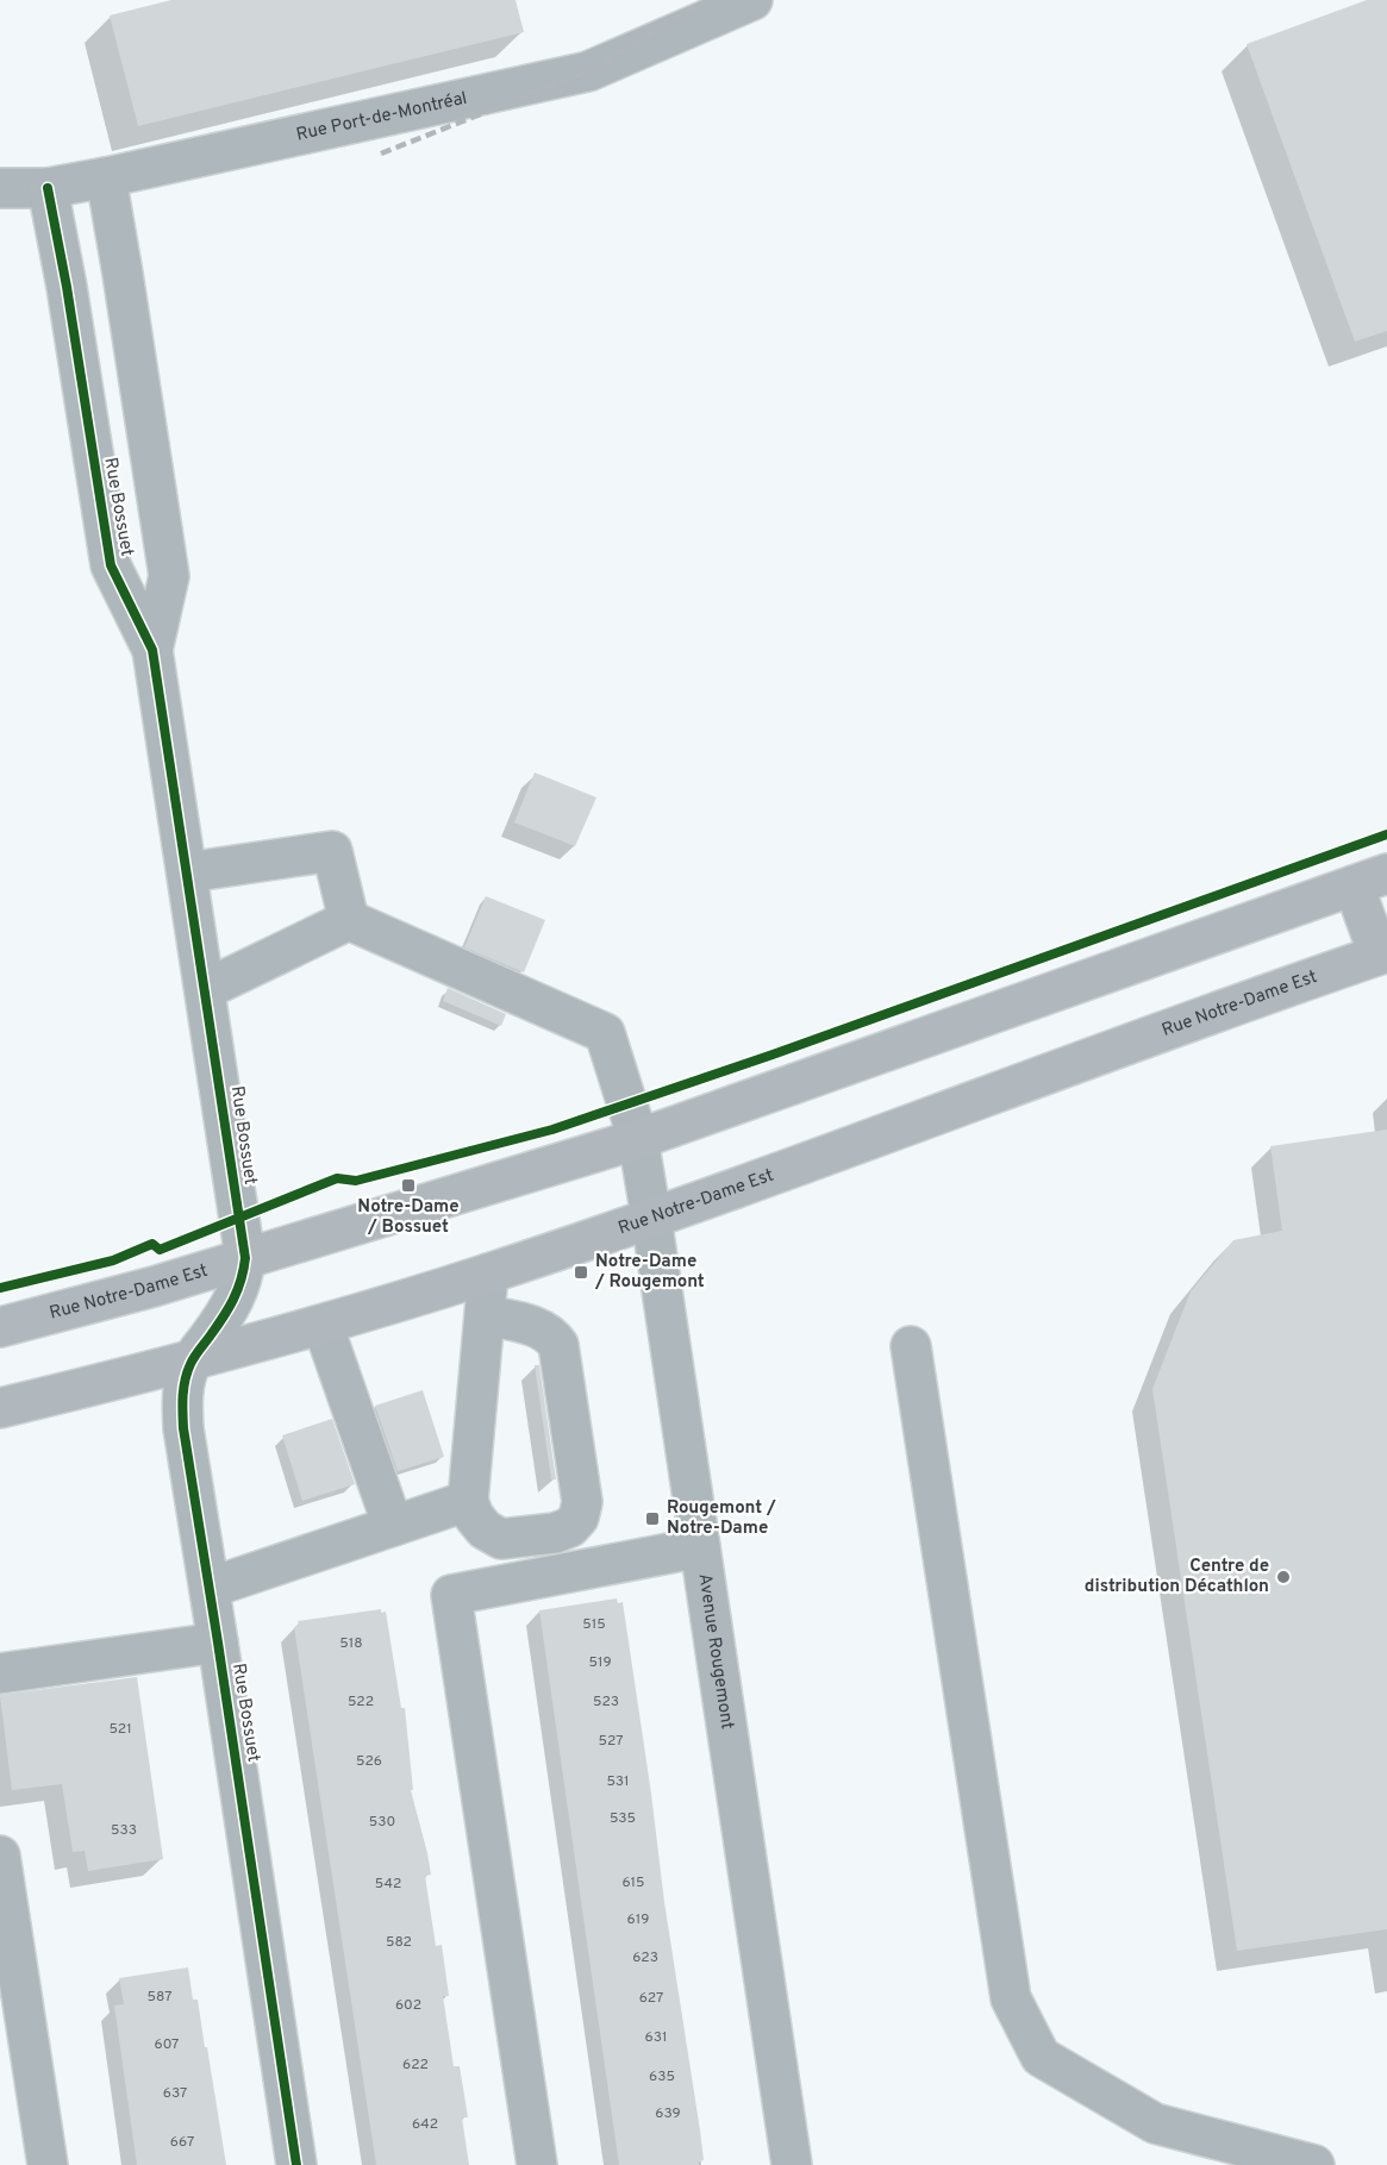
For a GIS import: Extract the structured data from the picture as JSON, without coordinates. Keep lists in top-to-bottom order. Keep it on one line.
{"streets":{"main road":["Rue Notre-Dame Est"],"street":["Rue Port-de-Montréal","Rue Bossuet","Avenue Rougemont"]},"crossings":[["Rue Port-de-Montréal","Rue Bossuet"],["Rue Bossuet","Rue Notre-Dame Est"],["Rue Notre-Dame Est","Avenue Rougemont"]],"places":{"transit":["Notre-Dame / Bossuet","Notre-Dame / Rougemont","Rougemont / Notre-Dame"],"other":["Centre de distribution Décathlon"]},"house_numbers":["515","518","519","522","523","521","527","526","531","535","530","533","615","542","619","582","623","587","627","602","631","607","622","635","637","639","642","667"]}
